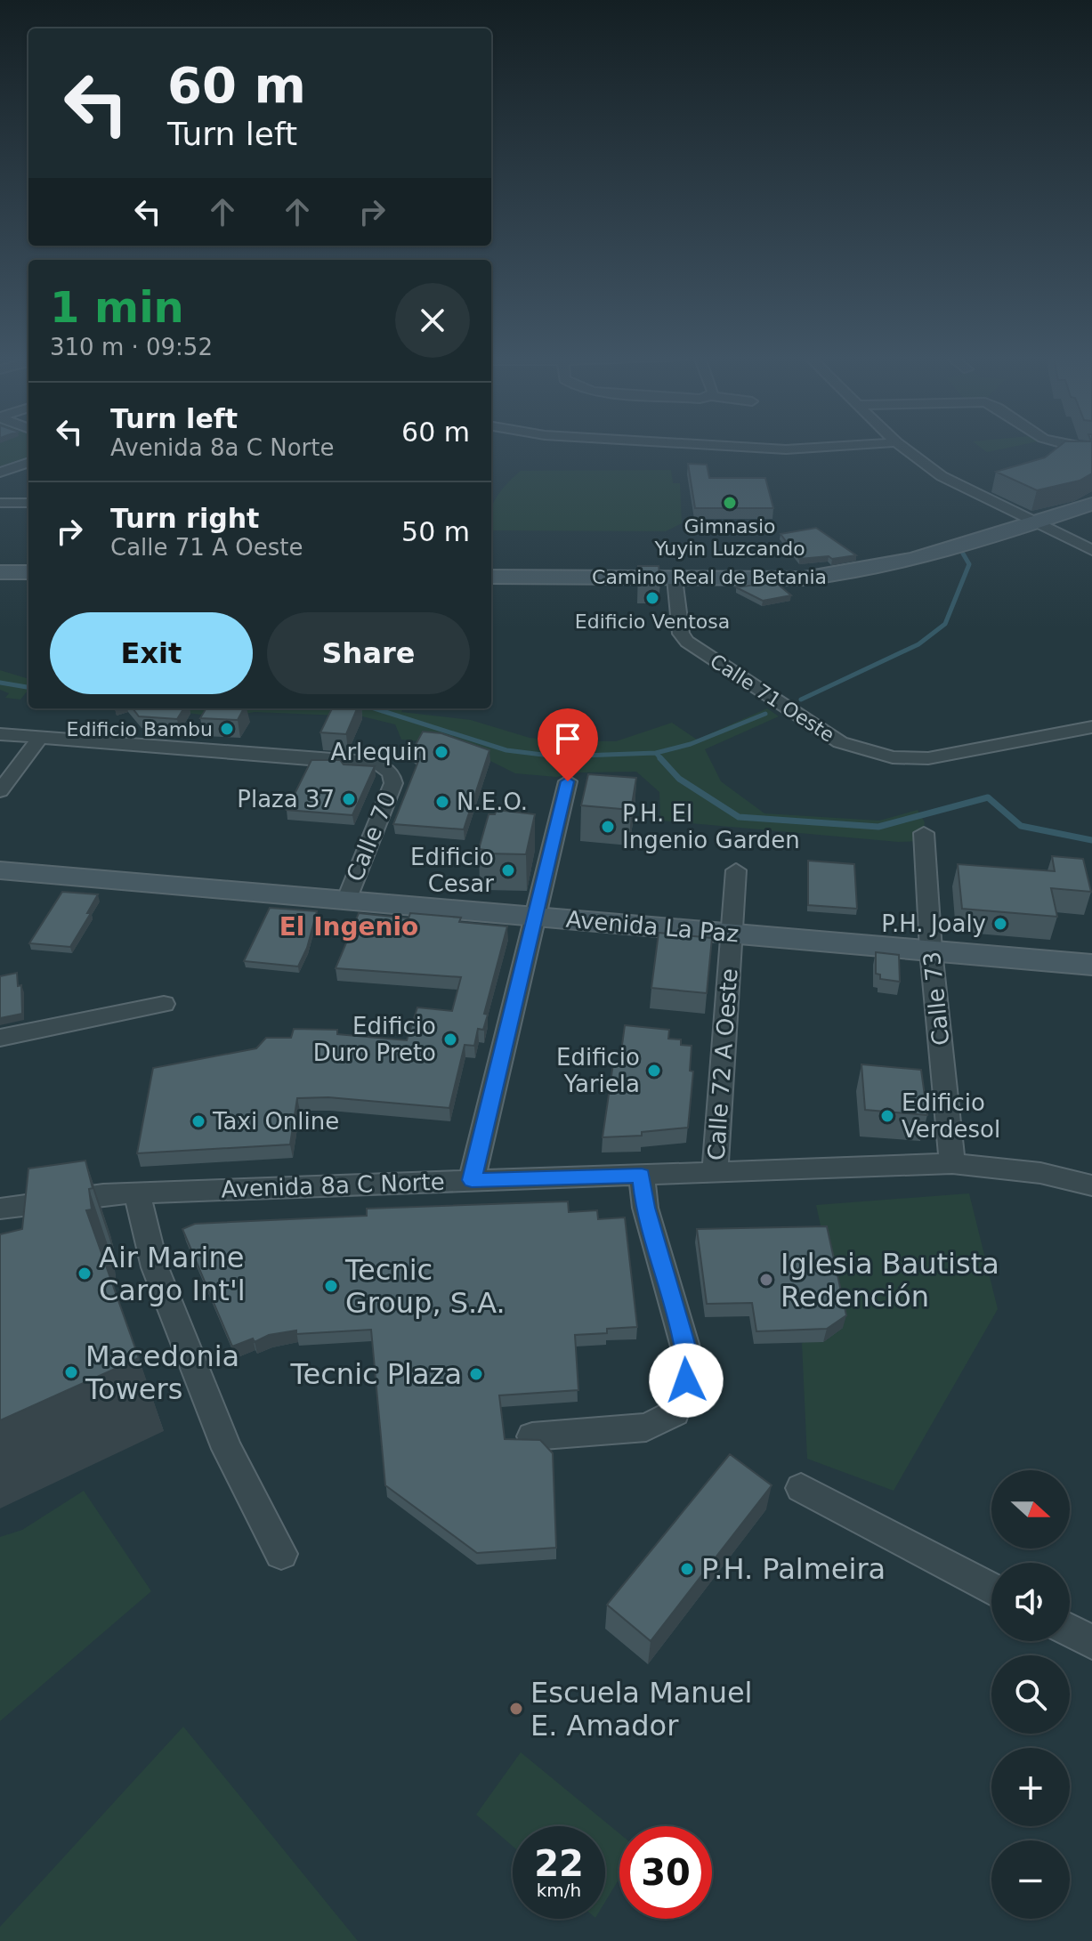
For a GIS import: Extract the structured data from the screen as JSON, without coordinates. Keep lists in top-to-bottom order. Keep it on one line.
{"streets":{"main road":["Camino Real de Betania","Avenida La Paz"],"street":["Calle 71 Oeste","Calle 70","Calle 73","Calle 72 A Oeste","Avenida 8a C Norte"]},"crossings":[["Camino Real de Betania","Calle 71 Oeste"],["Calle 70","Avenida La Paz"],["Avenida La Paz","Calle 73"],["Avenida La Paz","Calle 72 A Oeste"],["Calle 73","Avenida 8a C Norte"],["Calle 72 A Oeste","Avenida 8a C Norte"]],"districts":["El Ingenio"],"places":["Gimnasio Yuyin Luzcando","Edificio Ventosa","Edificio Bambu","Arlequin","Plaza 37","N.E.O.","P.H. El Ingenio Garden","Edificio Cesar","P.H. Joaly","Edificio Duro Preto","Edificio Yariela","Edificio Verdesol","Taxi Online","Air Marine Cargo Int'l","Iglesia Bautista Redención","Tecnic Group, S.A.","Macedonia Towers","Tecnic Plaza","P.H. Palmeira","Escuela Manuel E. Amador"],"north":"right","page":{"turn":["60 m","Turn left"],"heading":["1 min","310 m · 09:52"],"list":[{"name":"Turn left","note":"Avenida 8a C Norte","value":"60 m"},{"name":"Turn right","note":"Calle 71 A Oeste","value":"50 m"}],"buttons":["Exit","Share"],"map_buttons":["+","−"],"speed":"22 km/h","limit":"30"}}
